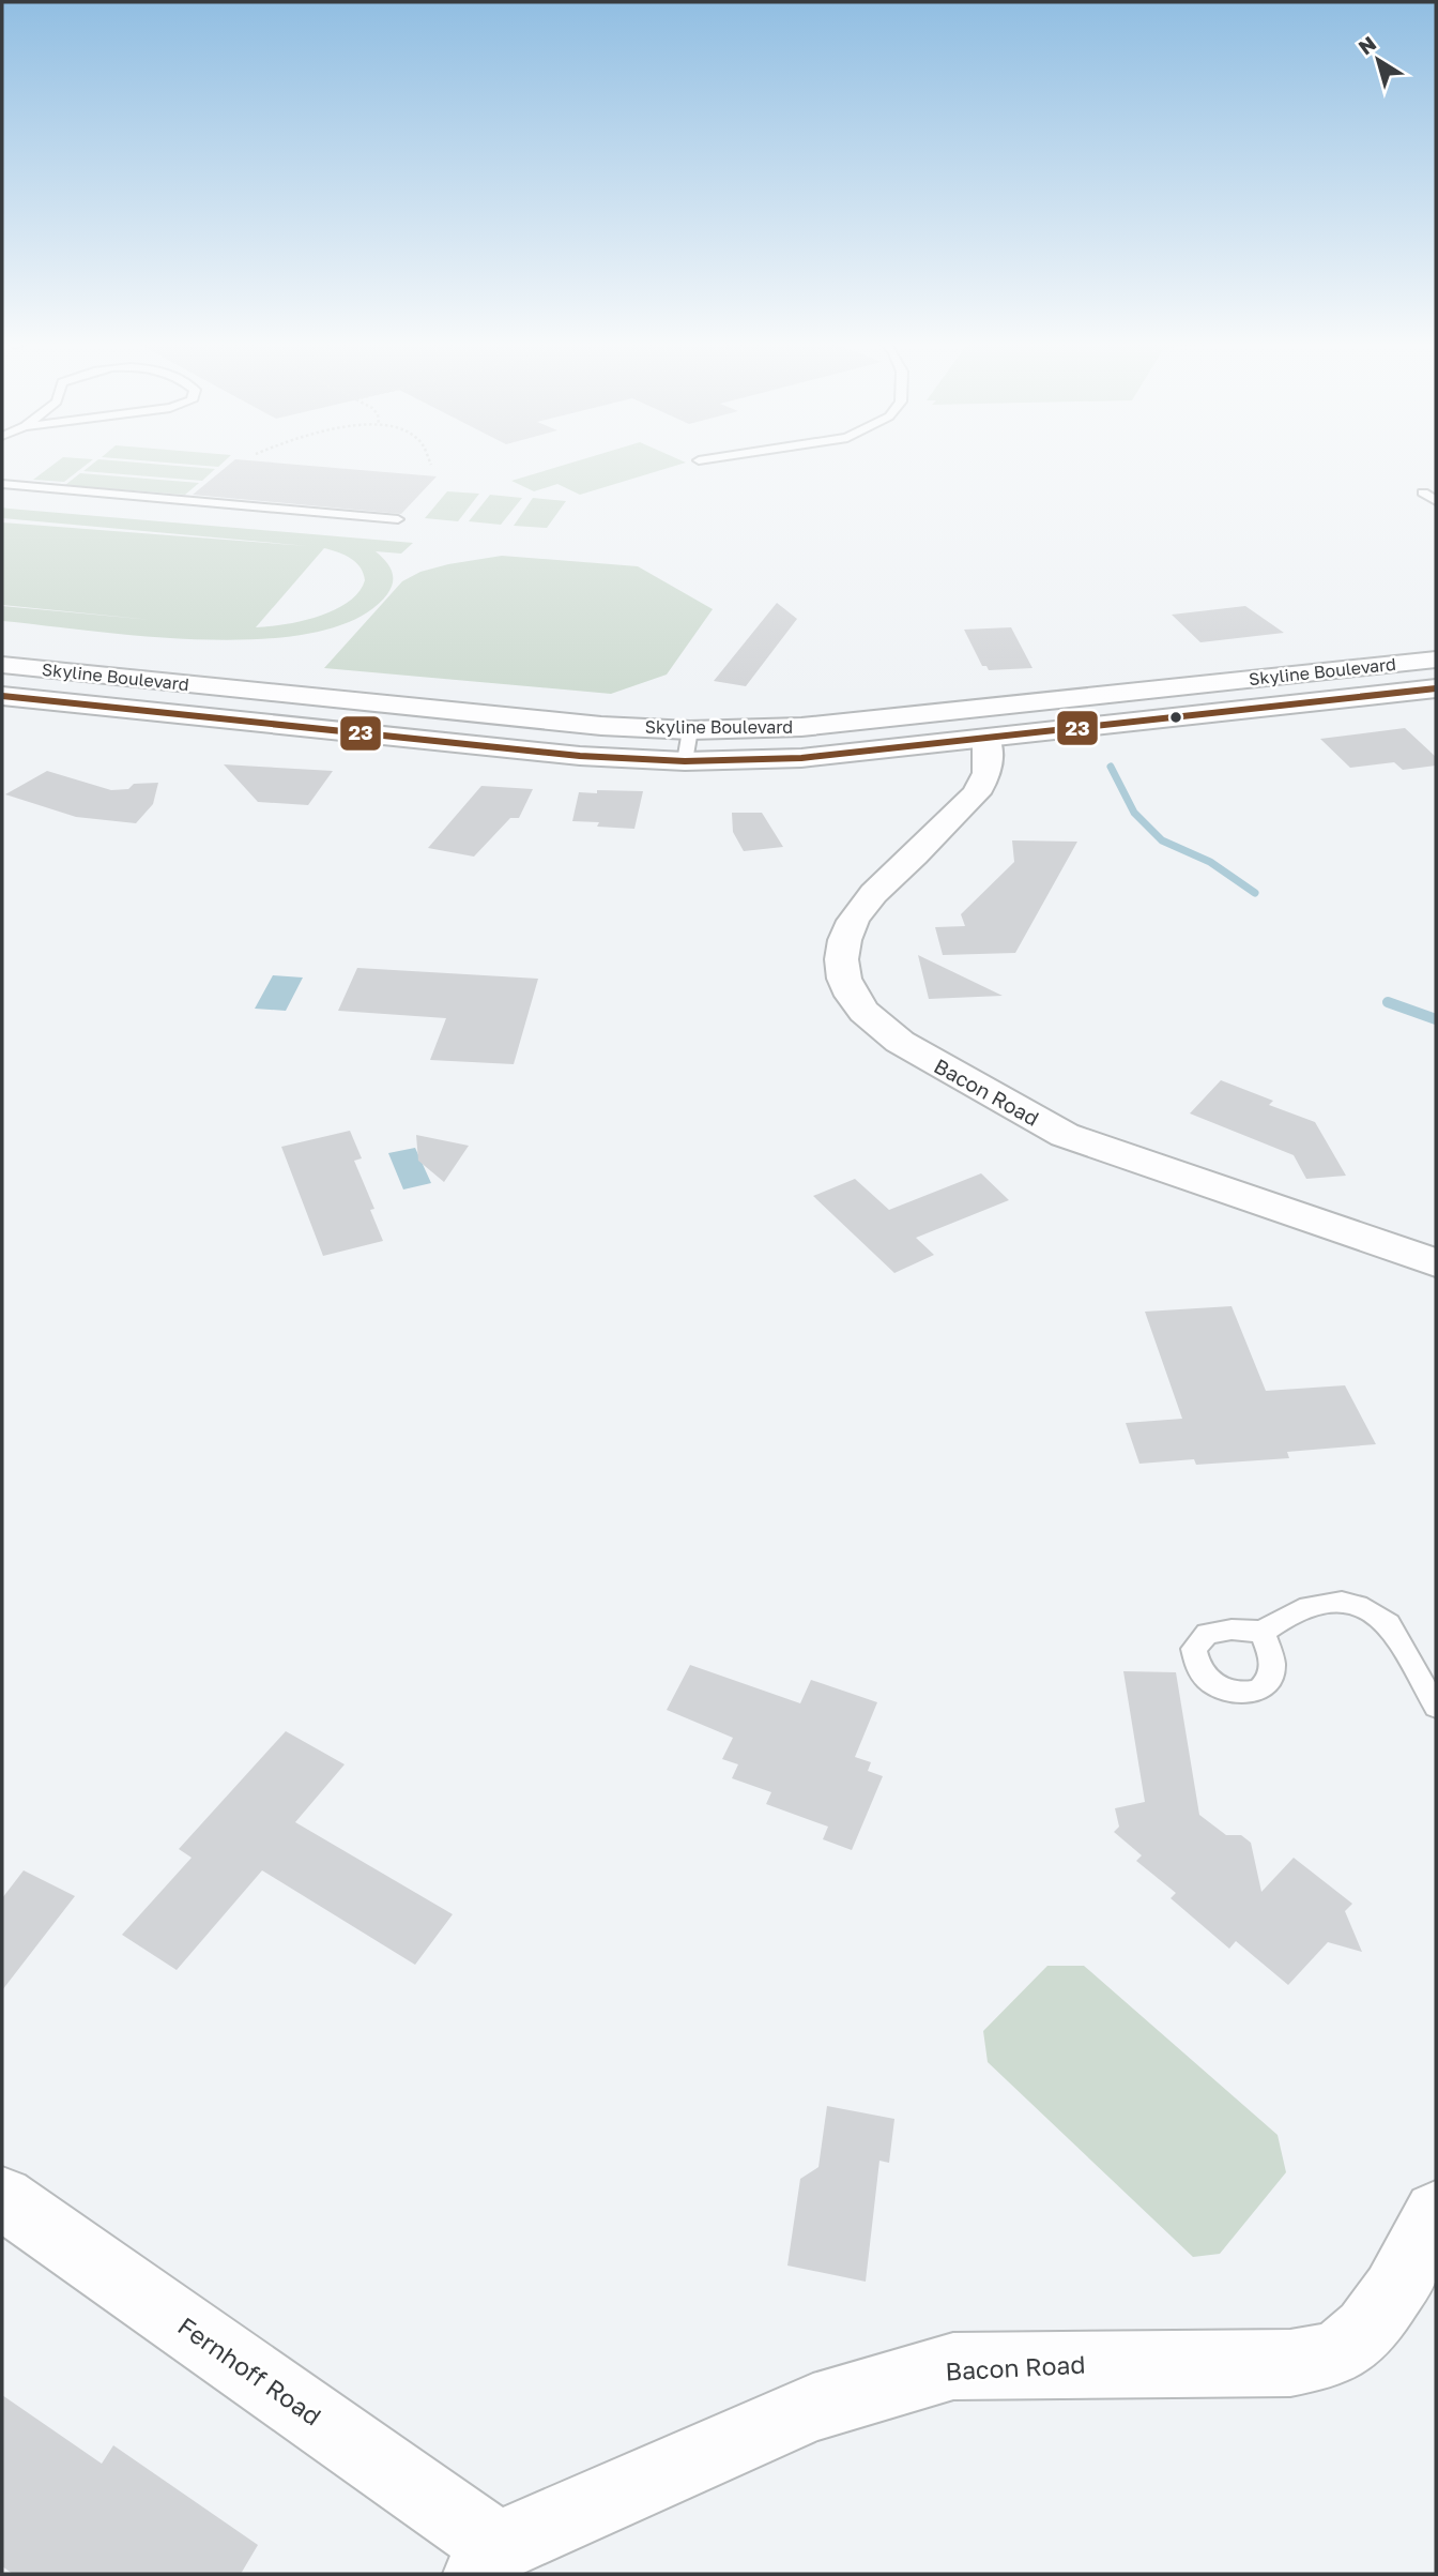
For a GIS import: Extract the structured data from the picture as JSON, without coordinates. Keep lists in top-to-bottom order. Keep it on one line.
{"streets":{"main road":["Skyline Boulevard","Bacon Road","Fernhoff Road"]},"crossings":[["Skyline Boulevard","Bacon Road"],["Bacon Road","Fernhoff Road"]],"lines":["transit line 23"],"north":"top left"}
